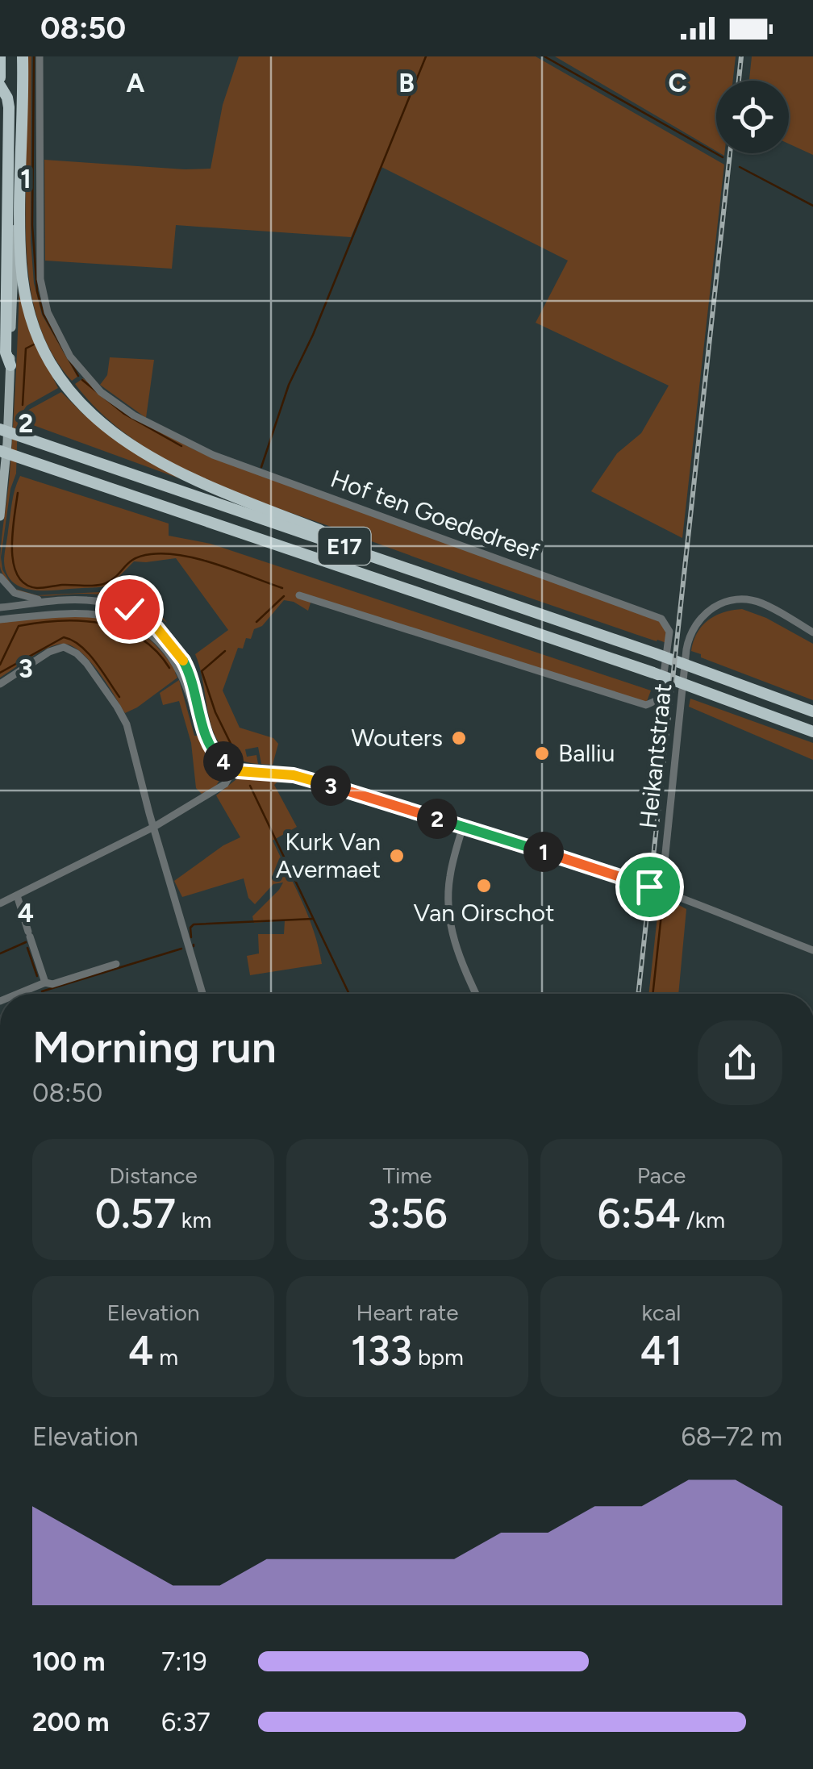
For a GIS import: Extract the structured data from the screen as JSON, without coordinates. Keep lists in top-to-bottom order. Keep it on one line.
{"streets":{"highway":["E17"],"street":["Hof ten Goededreef","Heikantstraat"]},"places":["Wouters","Balliu","Kurk Van Avermaet","Van Oirschot"],"page":{"status":"08:50","pins":["4","3","2","1"],"heading":["Morning run","08:50"],"stats":[["Distance","0.57 km"],["Time","3:56"],["Pace","6:54 /km"],["Elevation","4 m"],["Heart rate","133 bpm"],["kcal","41"]],"chart":["Elevation","68–72 m"],"list":[{"name":"100 m","note":"7:19"},{"name":"200 m","note":"6:37"}]},"grid":{"columns":["A","B","C"],"rows":["1","2","3","4"]}}
